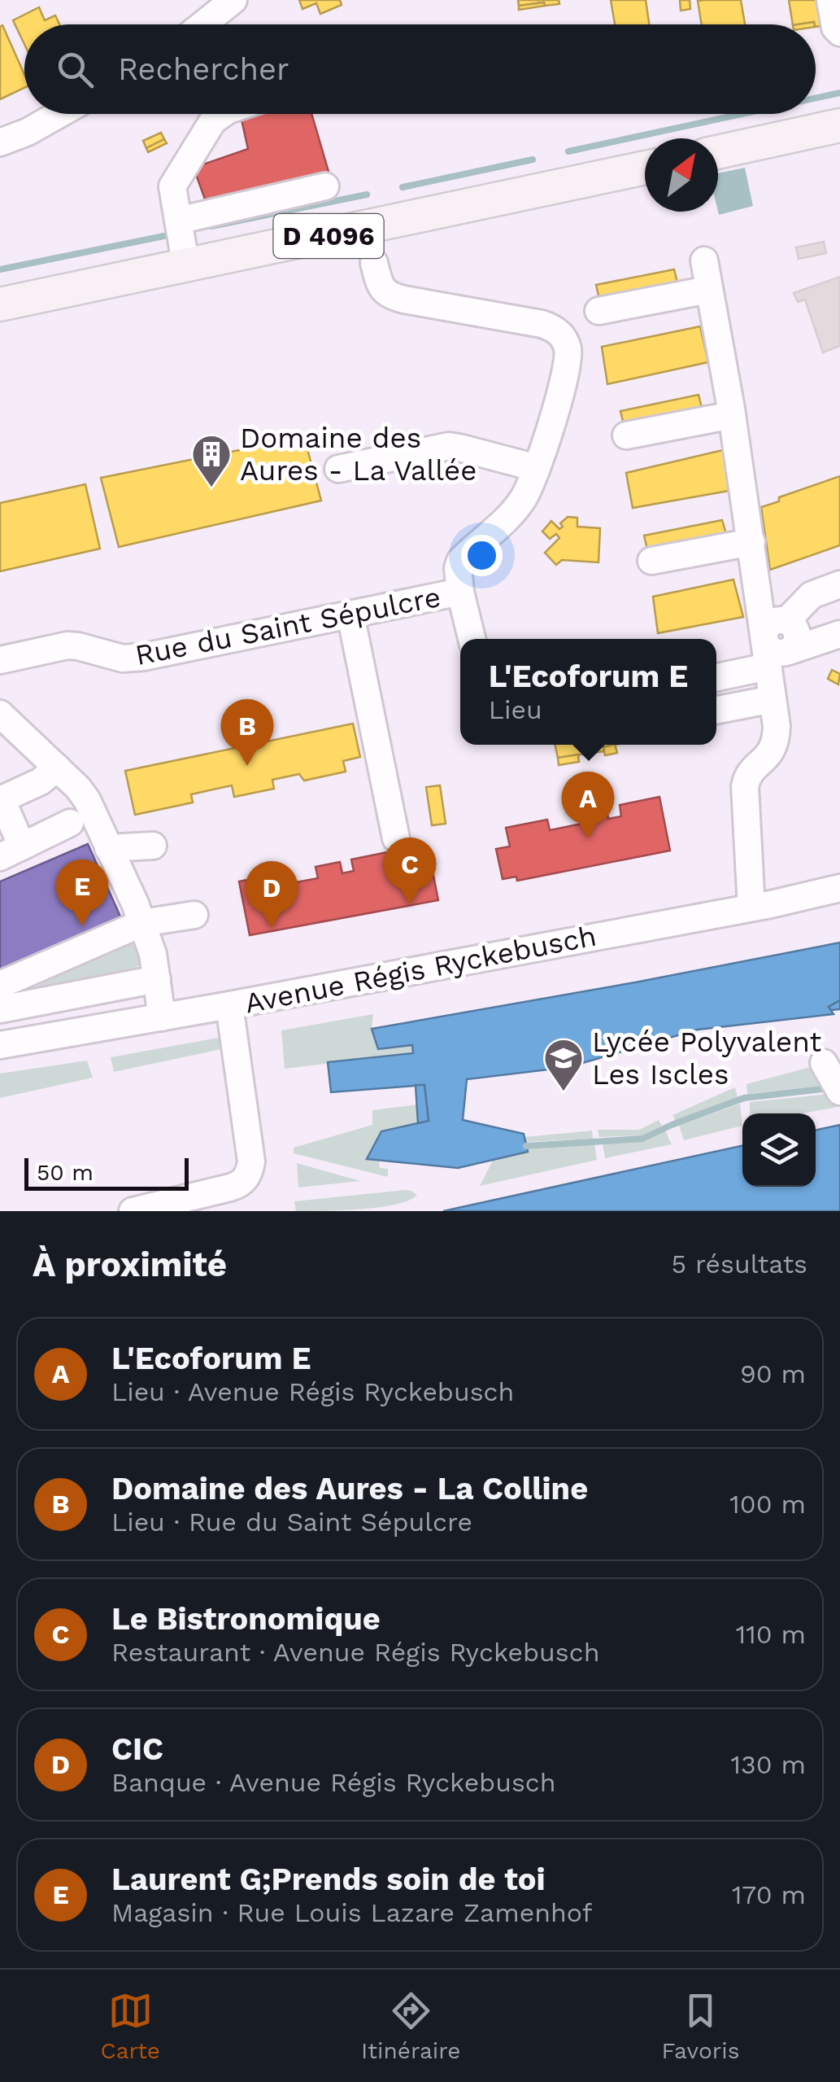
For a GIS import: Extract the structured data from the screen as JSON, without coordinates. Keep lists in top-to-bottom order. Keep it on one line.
{"streets":{"main road":["D 4096"],"street":["Rue du Saint Sépulcre","Avenue Régis Ryckebusch"]},"places":{"building":["Domaine des Aures - La Vallée"],"school or university":["Lycée Polyvalent Les Iscles"]},"scale_bar":"50 m","north":"top right","page":{"search":"Rechercher","popup":["L'Ecoforum E","Lieu"],"pins":["B","A","C","E","D"],"scale":"50 m","heading":["À proximité","5 résultats"],"list":[{"mark":"A","name":"L'Ecoforum E","note":"Lieu · Avenue Régis Ryckebusch","value":"90 m"},{"mark":"B","name":"Domaine des Aures - La Colline","note":"Lieu · Rue du Saint Sépulcre","value":"100 m"},{"mark":"C","name":"Le Bistronomique","note":"Restaurant · Avenue Régis Ryckebusch","value":"110 m"},{"mark":"D","name":"CIC","note":"Banque · Avenue Régis Ryckebusch","value":"130 m"},{"mark":"E","name":"Laurent G;Prends soin de toi","note":"Magasin · Rue Louis Lazare Zamenhof","value":"170 m"}],"nav":["Carte","Itinéraire","Favoris"]}}
